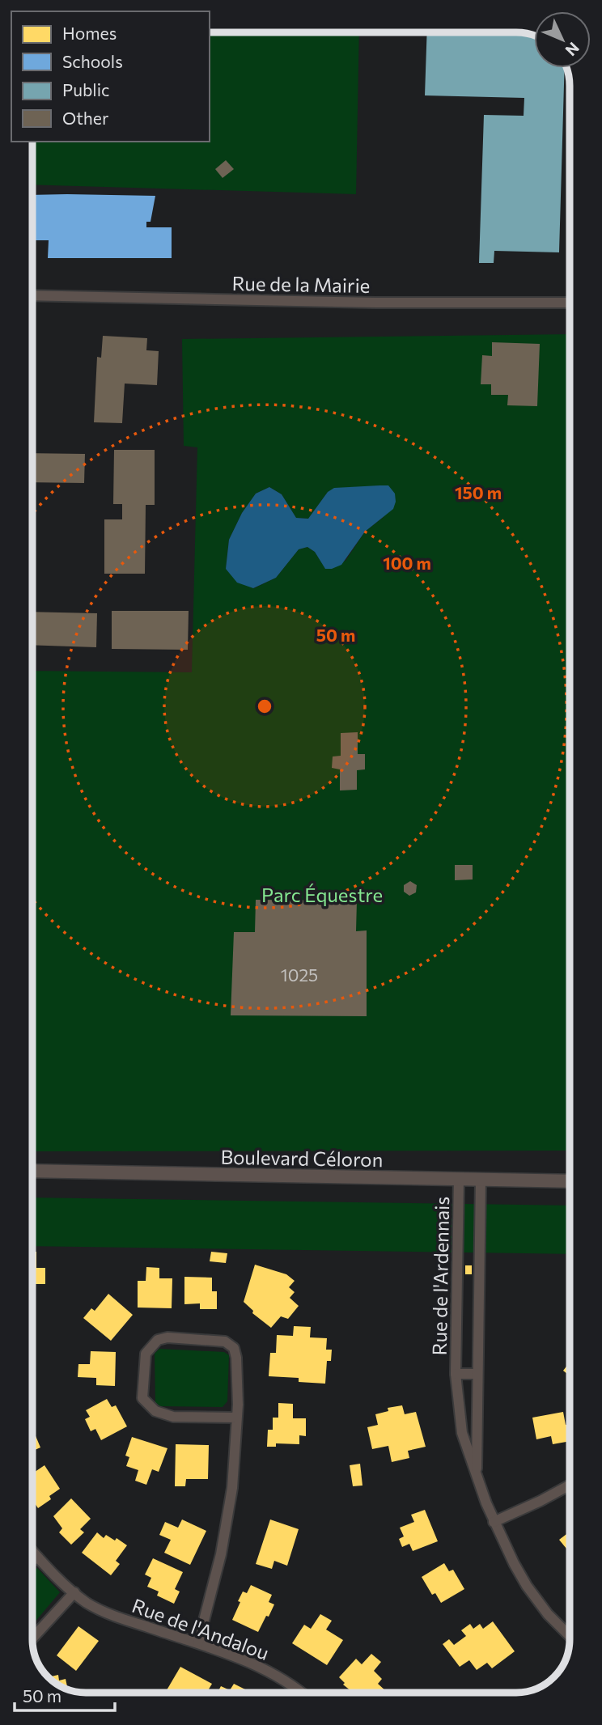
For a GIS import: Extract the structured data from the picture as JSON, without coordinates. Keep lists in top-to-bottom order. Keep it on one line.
{"streets":{"street":["Rue de la Mairie","Boulevard Céloron","Rue de l'Ardennais","Rue de l'Andalou"]},"crossings":[["Boulevard Céloron","Rue de l'Ardennais"]],"parks":["Parc Équestre"],"house_numbers":["1025"],"legend":["Homes","Schools","Public","Other"],"scale_bar":"50 m","north":"bottom right","rings":["150 m","100 m","50 m"]}
